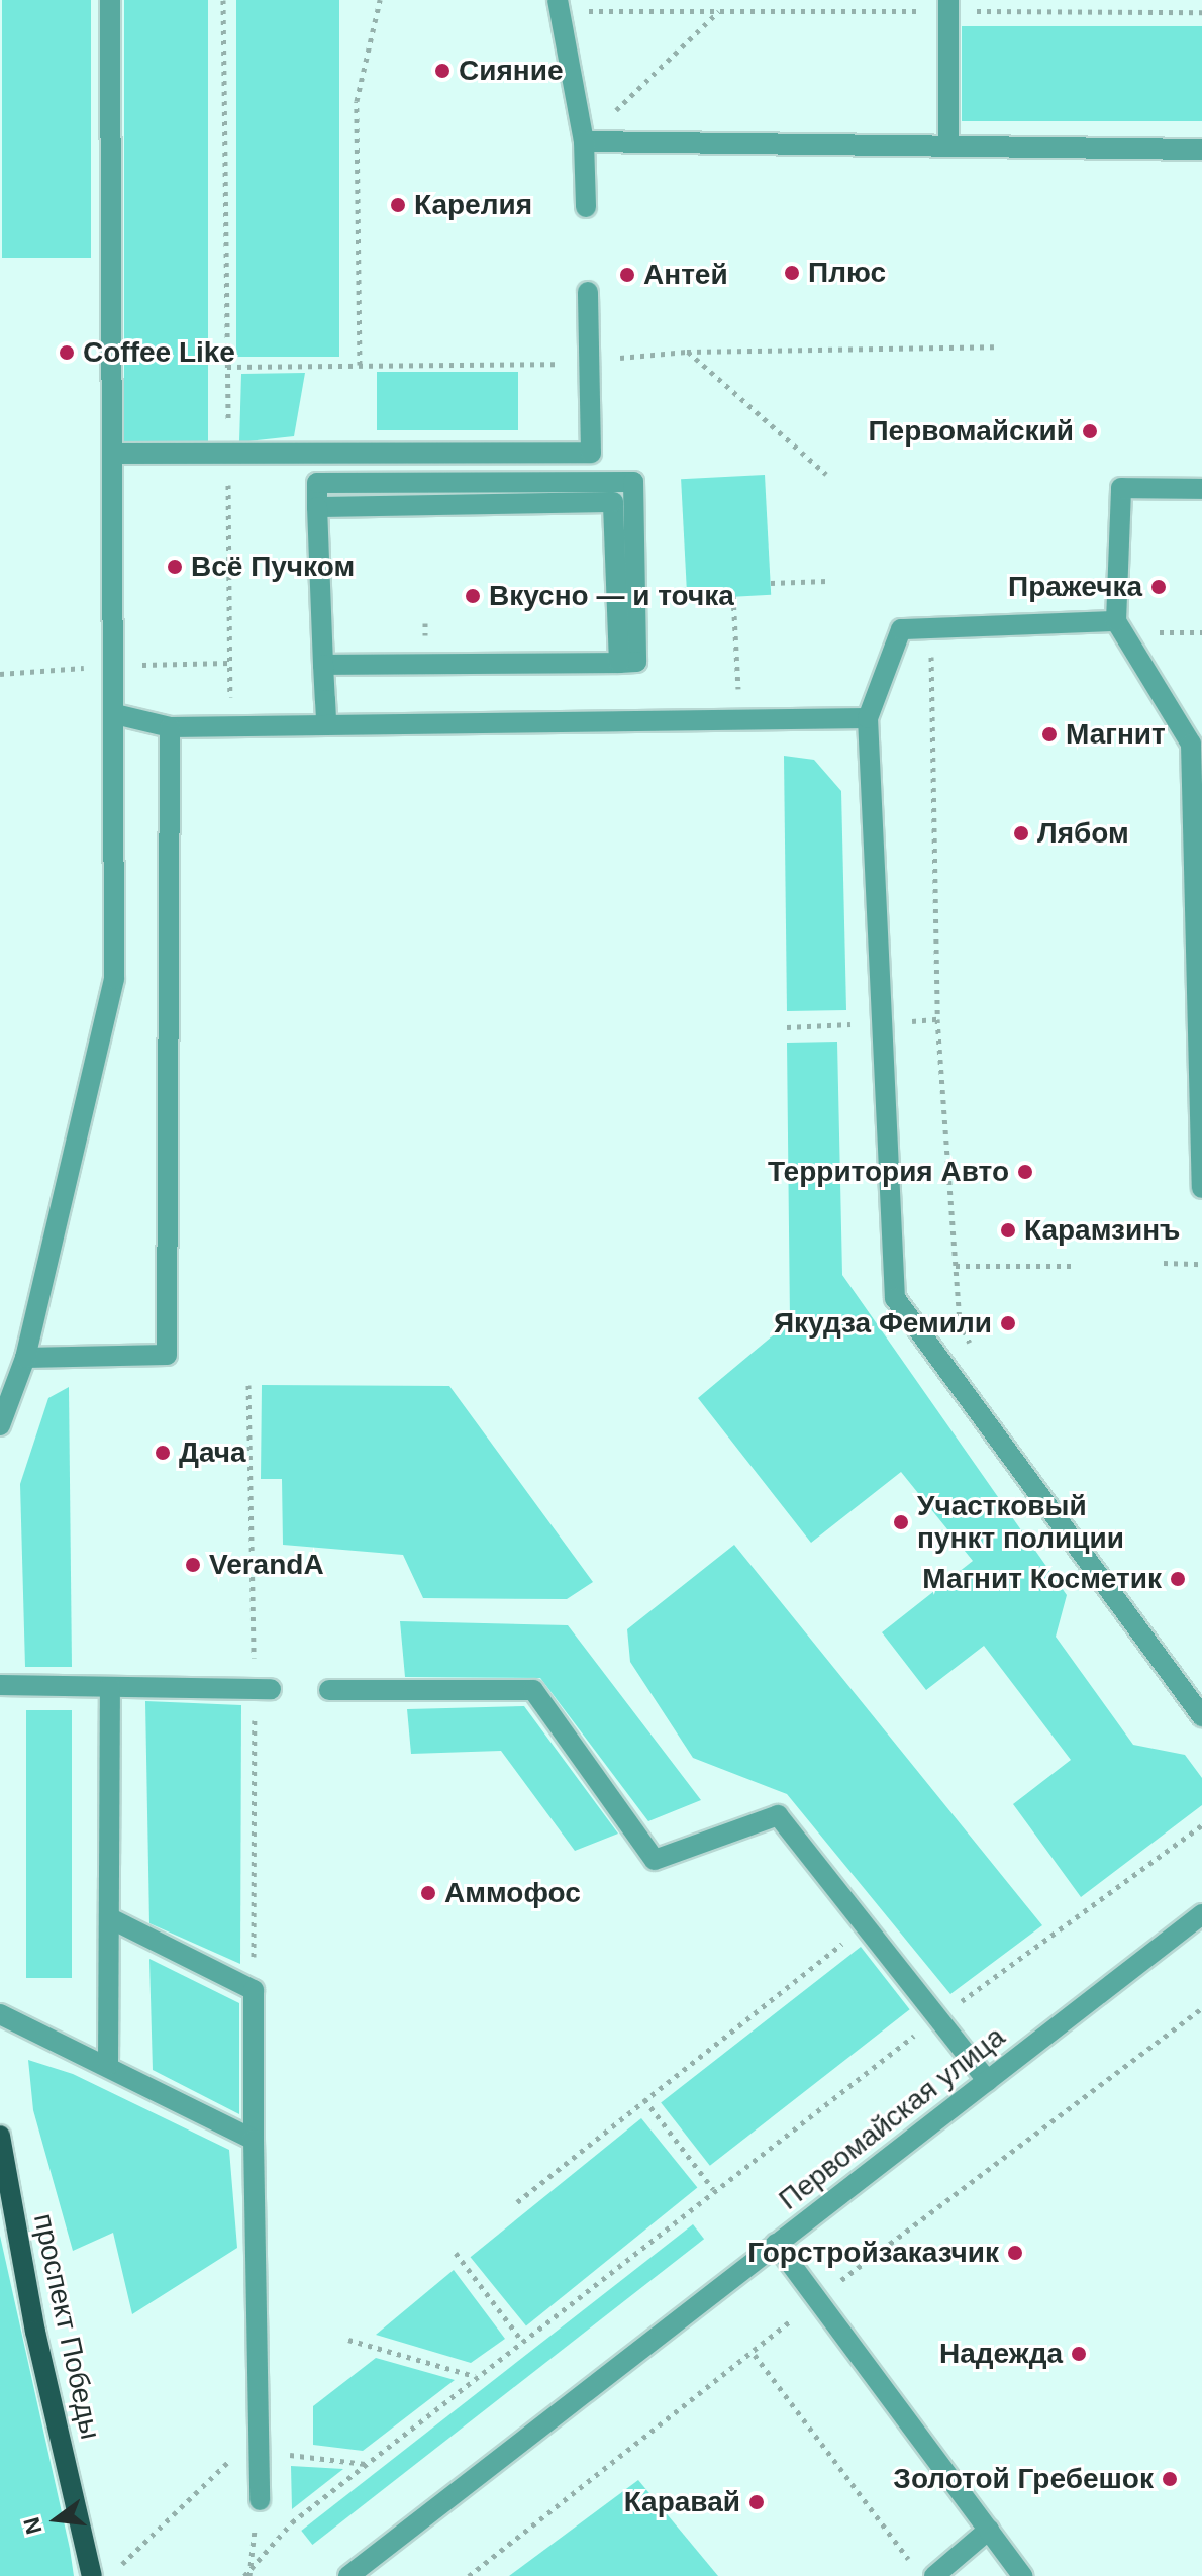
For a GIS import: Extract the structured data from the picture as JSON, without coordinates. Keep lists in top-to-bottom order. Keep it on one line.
{"streets":{"main road":["проспект Победы"],"street":["Первомайская улица"]},"places":["Сияние","Карелия","Плюс","Антей","Coffee Like","Первомайский","Всё Пучком","Пражечка","Вкусно — и точка","Магнит","Лябом","Территория Авто","Карамзинъ","Якудза Фемили","Дача","Участковый пункт полиции","VerandA","Магнит Косметик","Аммофос","Горстройзаказчик","Надежда","Золотой Гребешок","Каравай"],"north":"left"}
